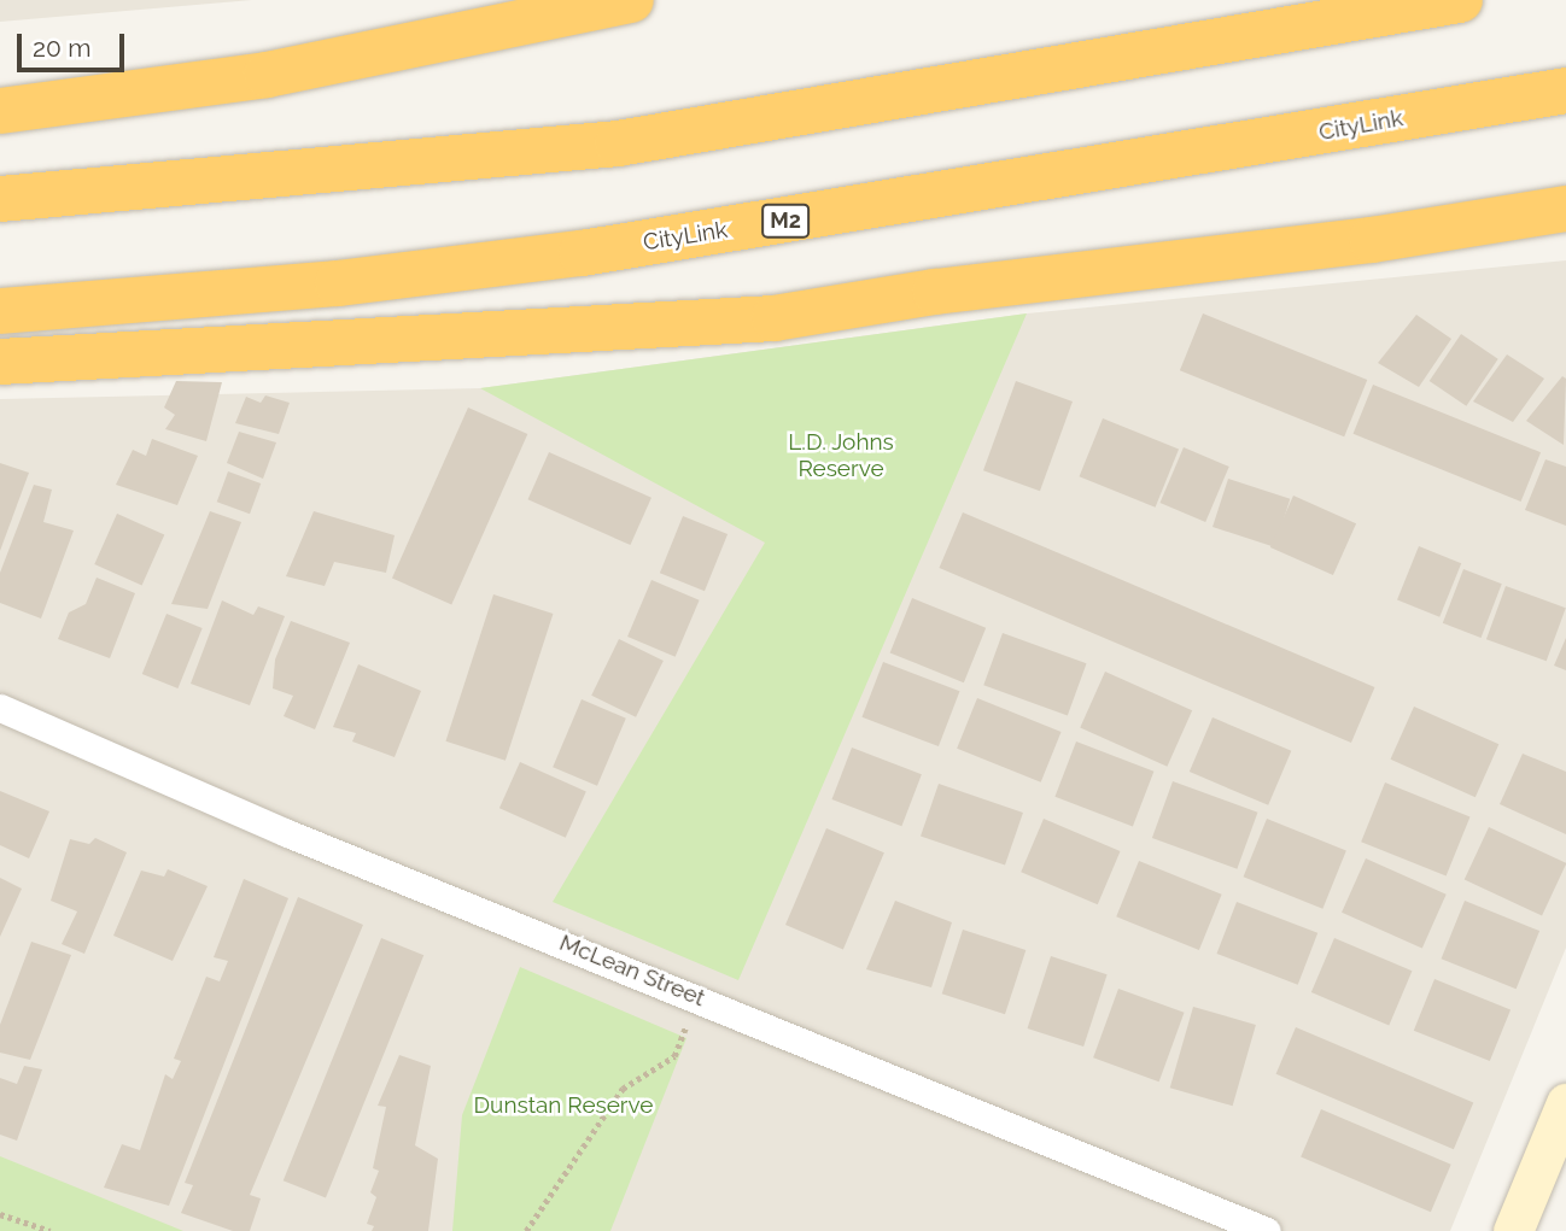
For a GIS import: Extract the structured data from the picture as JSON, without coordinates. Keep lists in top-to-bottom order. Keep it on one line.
{"streets":{"highway":["CityLink","M2"],"street":["McLean Street"]},"parks":["L.D. Johns Reserve","Dunstan Reserve"],"scale_bar":"20 m"}
